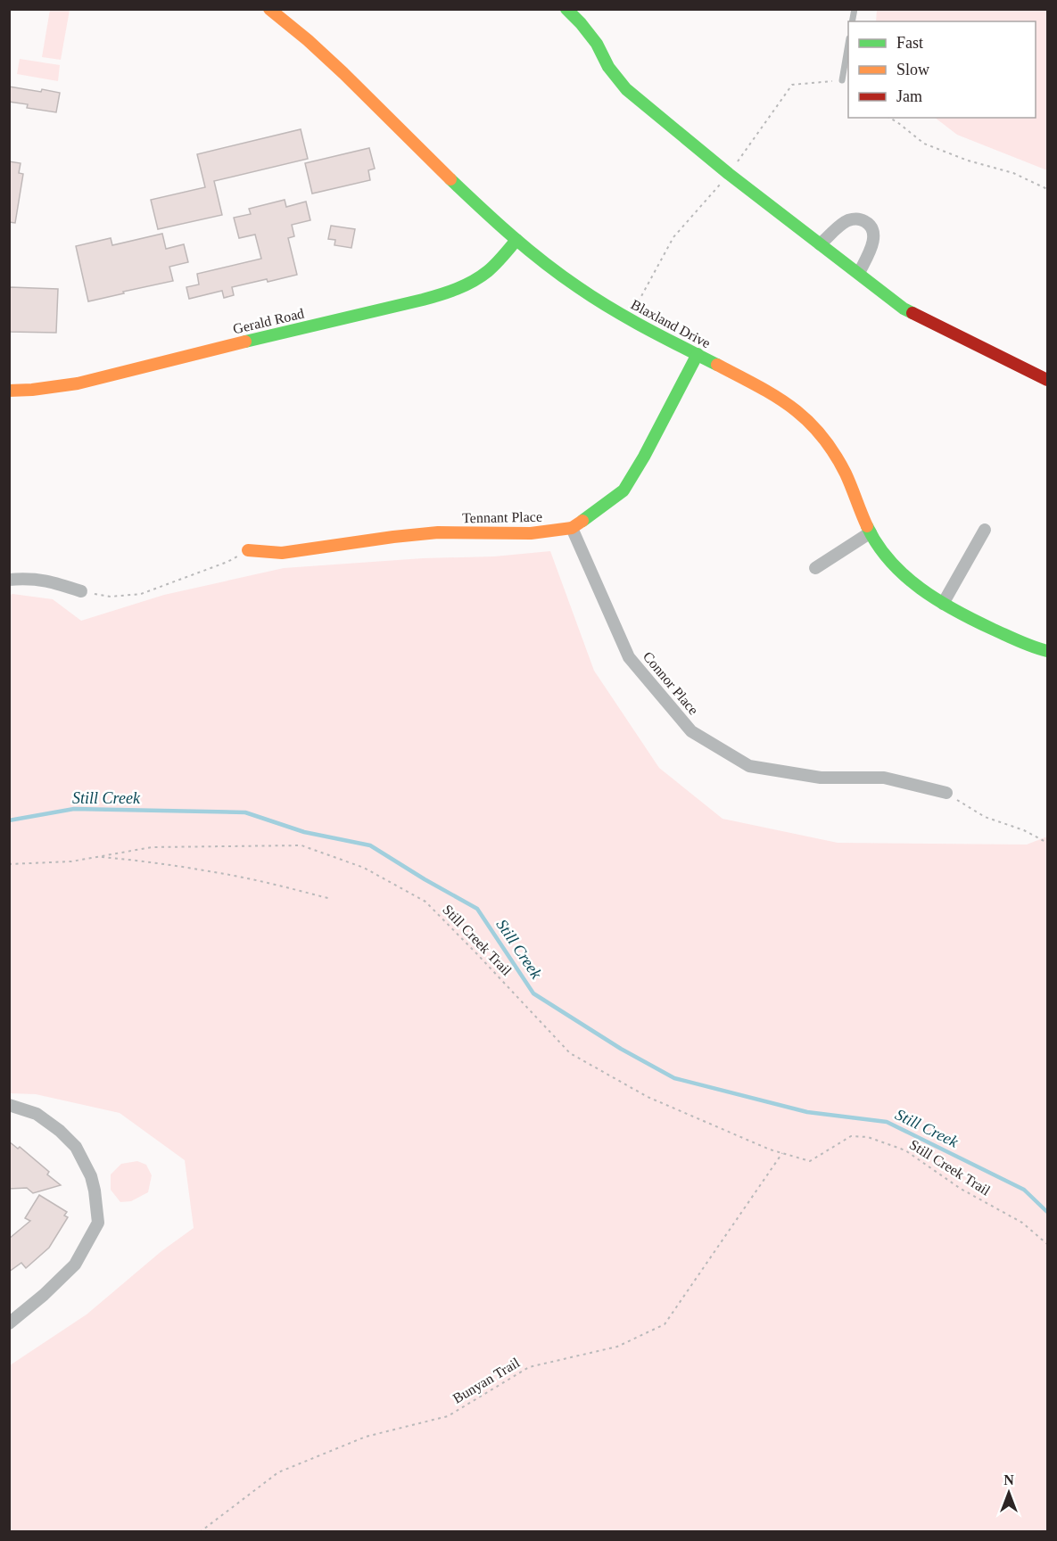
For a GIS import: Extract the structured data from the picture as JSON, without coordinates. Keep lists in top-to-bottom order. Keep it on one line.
{"streets":{"street":["Gerald Road","Blaxland Drive","Tennant Place","Connor Place"],"path":["Still Creek Trail","Bunyan Trail"]},"crossings":[["Gerald Road","Blaxland Drive"],["Blaxland Drive","Tennant Place"],["Tennant Place","Connor Place"],["Still Creek Trail","Bunyan Trail"]],"water":["Still Creek"],"legend":["Fast","Slow","Jam"],"north":"top"}
